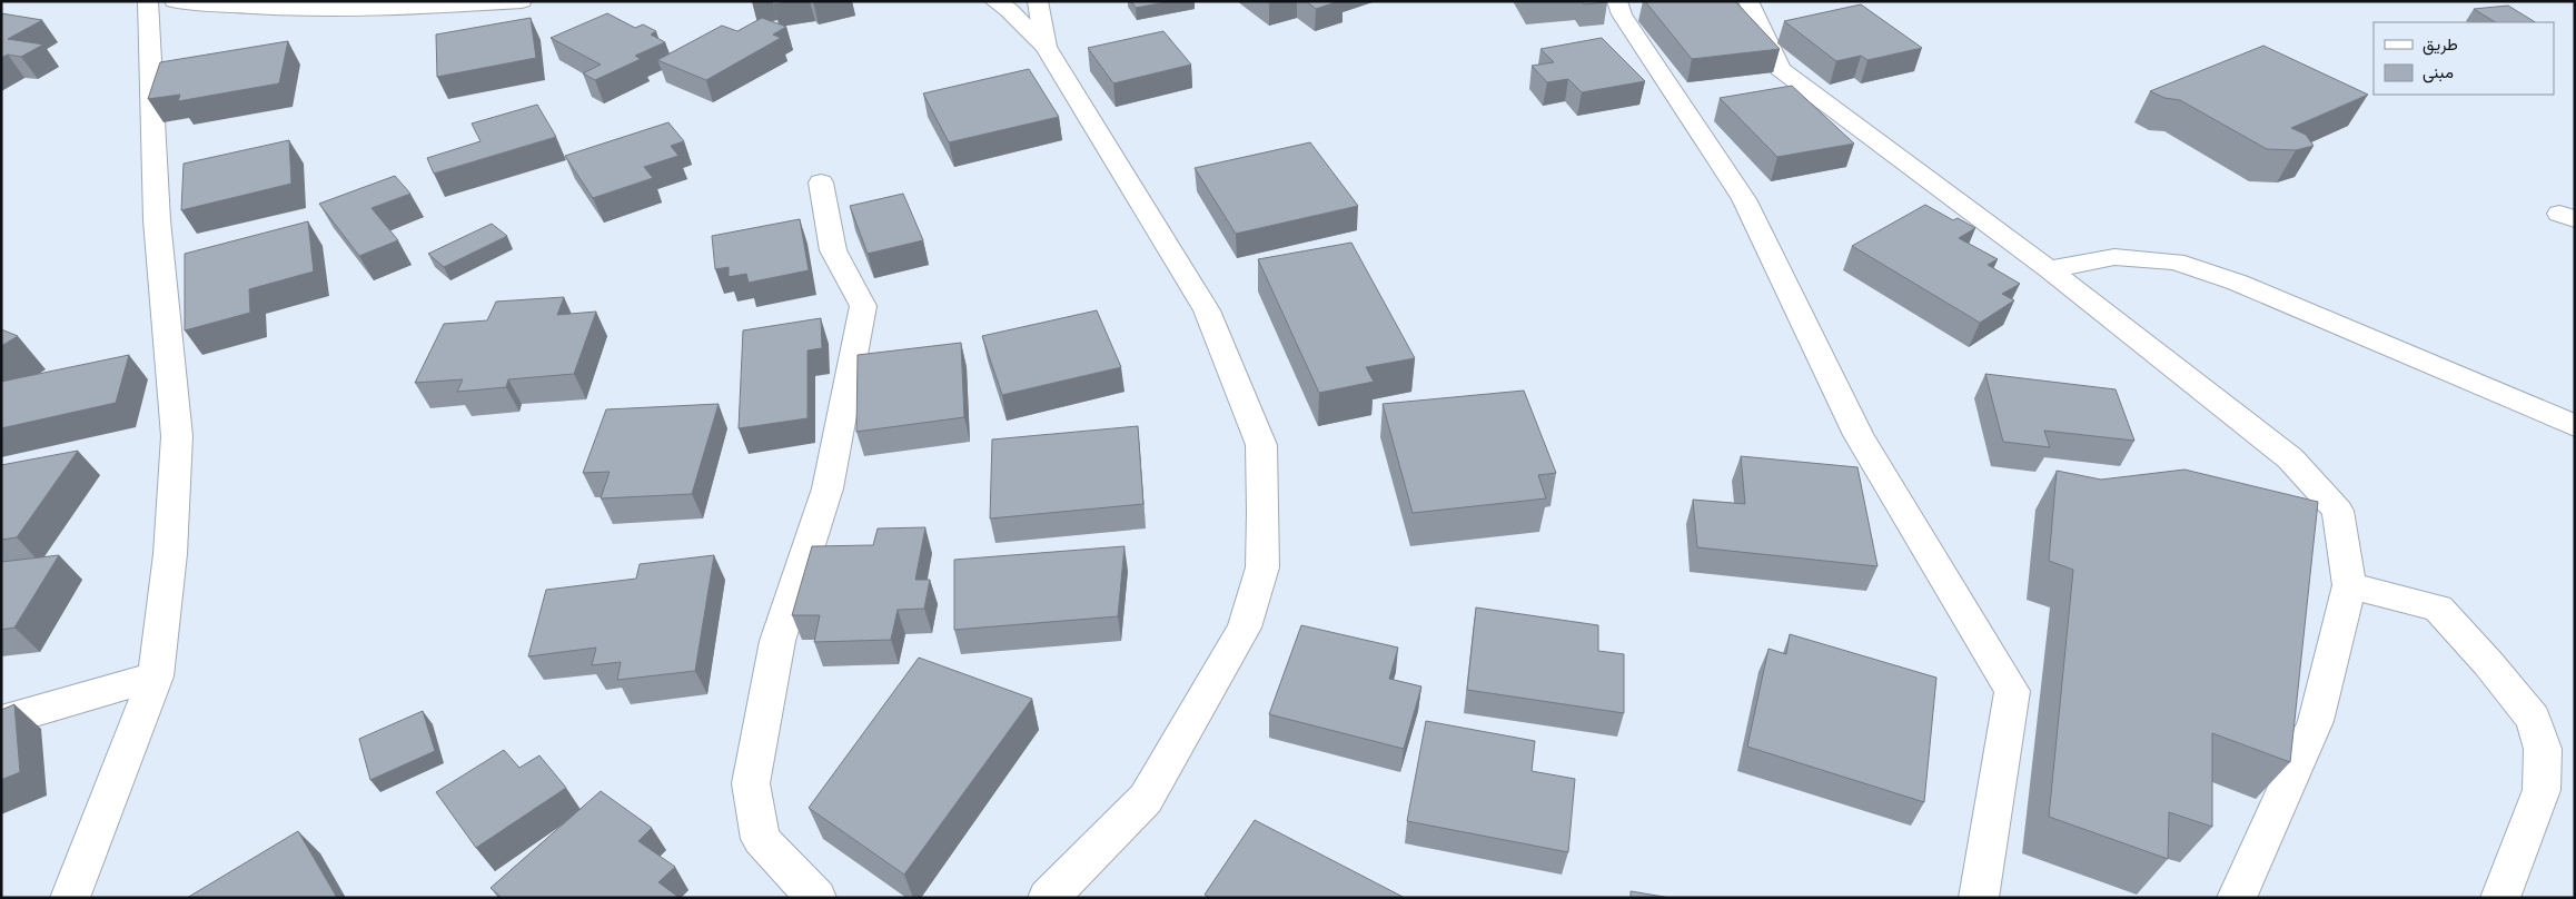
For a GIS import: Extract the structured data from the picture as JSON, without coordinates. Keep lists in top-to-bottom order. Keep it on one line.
{"legend":["طريق","مبنى"]}
